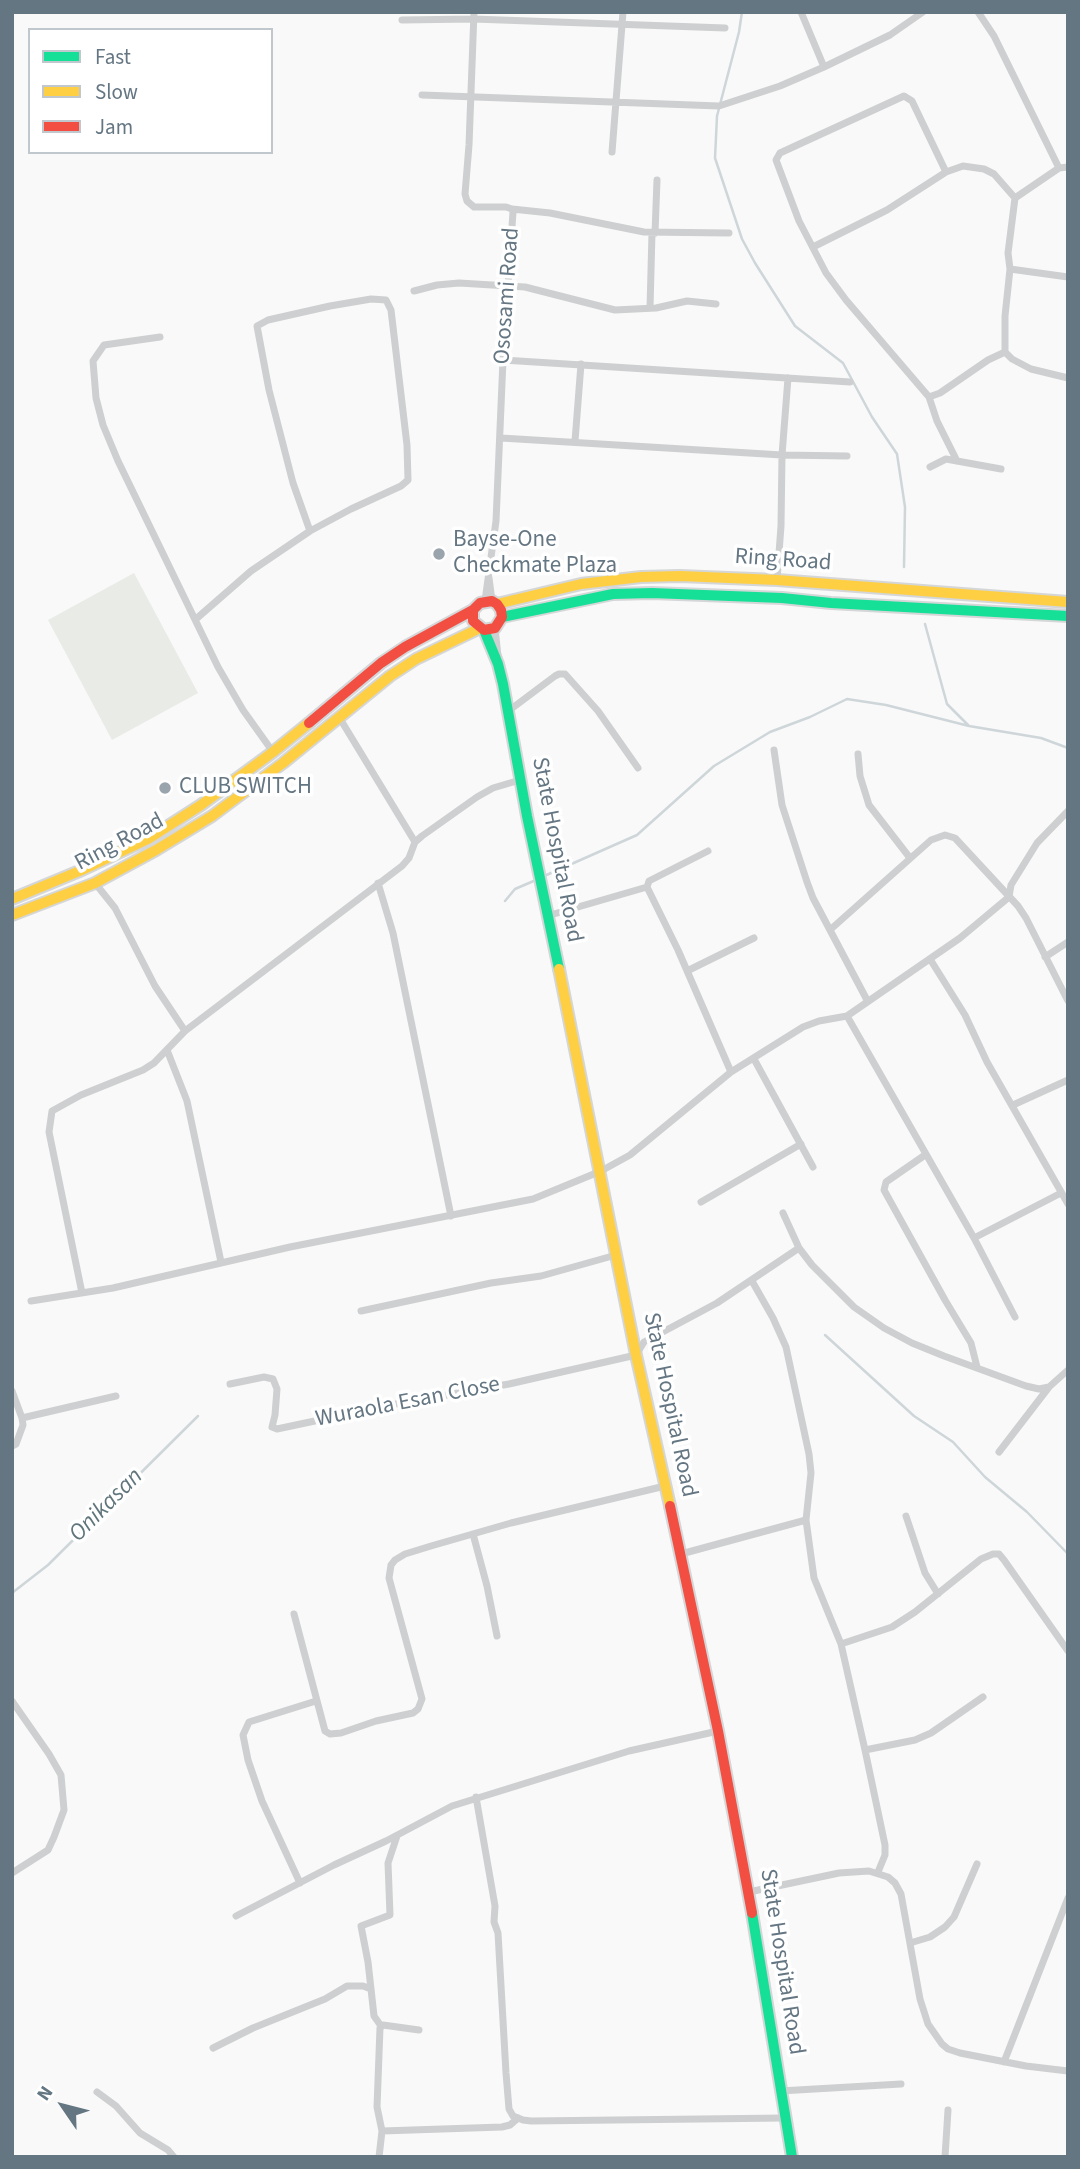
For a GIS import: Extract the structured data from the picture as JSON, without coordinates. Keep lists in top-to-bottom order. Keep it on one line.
{"streets":{"main road":["Ring Road","State Hospital Road"],"street":["Ososami Road","Wuraola Esan Close"]},"crossings":[["Ososami Road","Ring Road"],["Ososami Road","State Hospital Road"],["Ring Road","State Hospital Road"],["State Hospital Road","Wuraola Esan Close"]],"water":["Onikasan"],"places":["Bayse-One Checkmate Plaza","CLUB SWITCH"],"legend":["Fast","Slow","Jam"],"north":"top left"}
